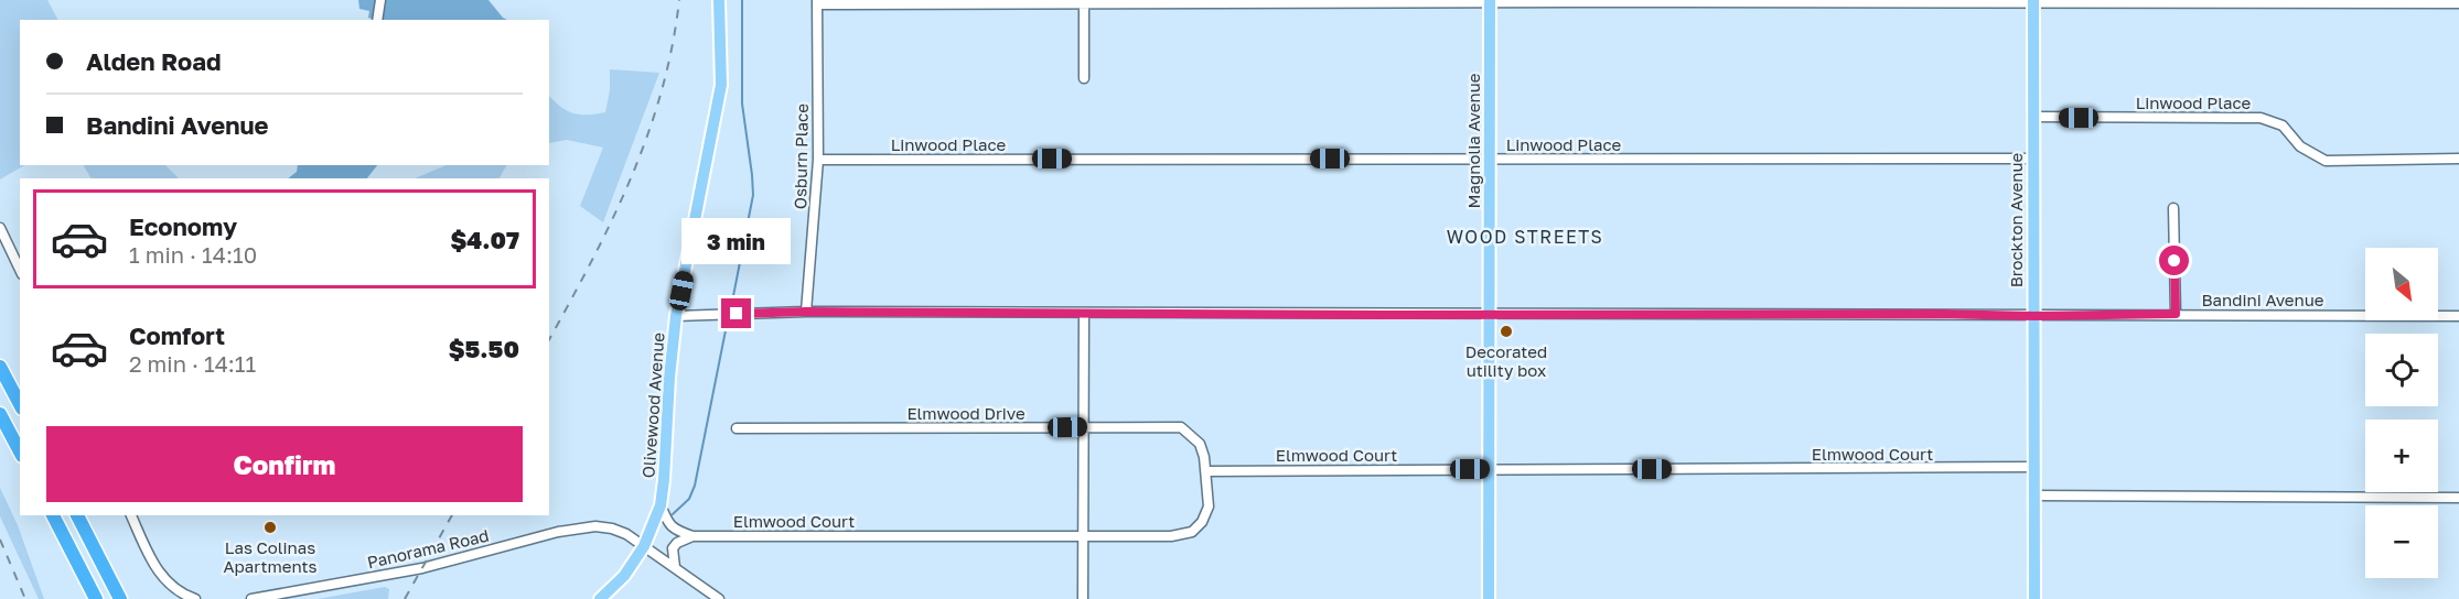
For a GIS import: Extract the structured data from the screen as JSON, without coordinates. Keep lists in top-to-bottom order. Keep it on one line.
{"streets":{"main road":["Magnolia Avenue","Brockton Avenue","Olivewood Avenue"],"street":["Linwood Place","Osburn Place","Bandini Avenue","Elmwood Drive","Elmwood Court","Panorama Road"]},"crossings":[["Linwood Place","Magnolia Avenue"],["Linwood Place","Osburn Place"],["Linwood Place","Brockton Avenue"],["Magnolia Avenue","Bandini Avenue"],["Magnolia Avenue","Elmwood Court"],["Osburn Place","Bandini Avenue"],["Brockton Avenue","Bandini Avenue"],["Brockton Avenue","Elmwood Court"],["Bandini Avenue","Olivewood Avenue"],["Olivewood Avenue","Panorama Road"],["Elmwood Drive","Elmwood Court"]],"districts":["WOOD STREETS"],"places":["Decorated utility box","Las Colinas Apartments"],"north":"bottom right","page":{"banner":["Alden Road","Bandini Avenue"],"list":[{"name":"Economy","note":"1 min · 14:10","value":"$4.07"},{"name":"Comfort","note":"2 min · 14:11","value":"$5.50"}],"bubble":"3 min","map_buttons":["+","−"],"buttons":"Confirm"}}
